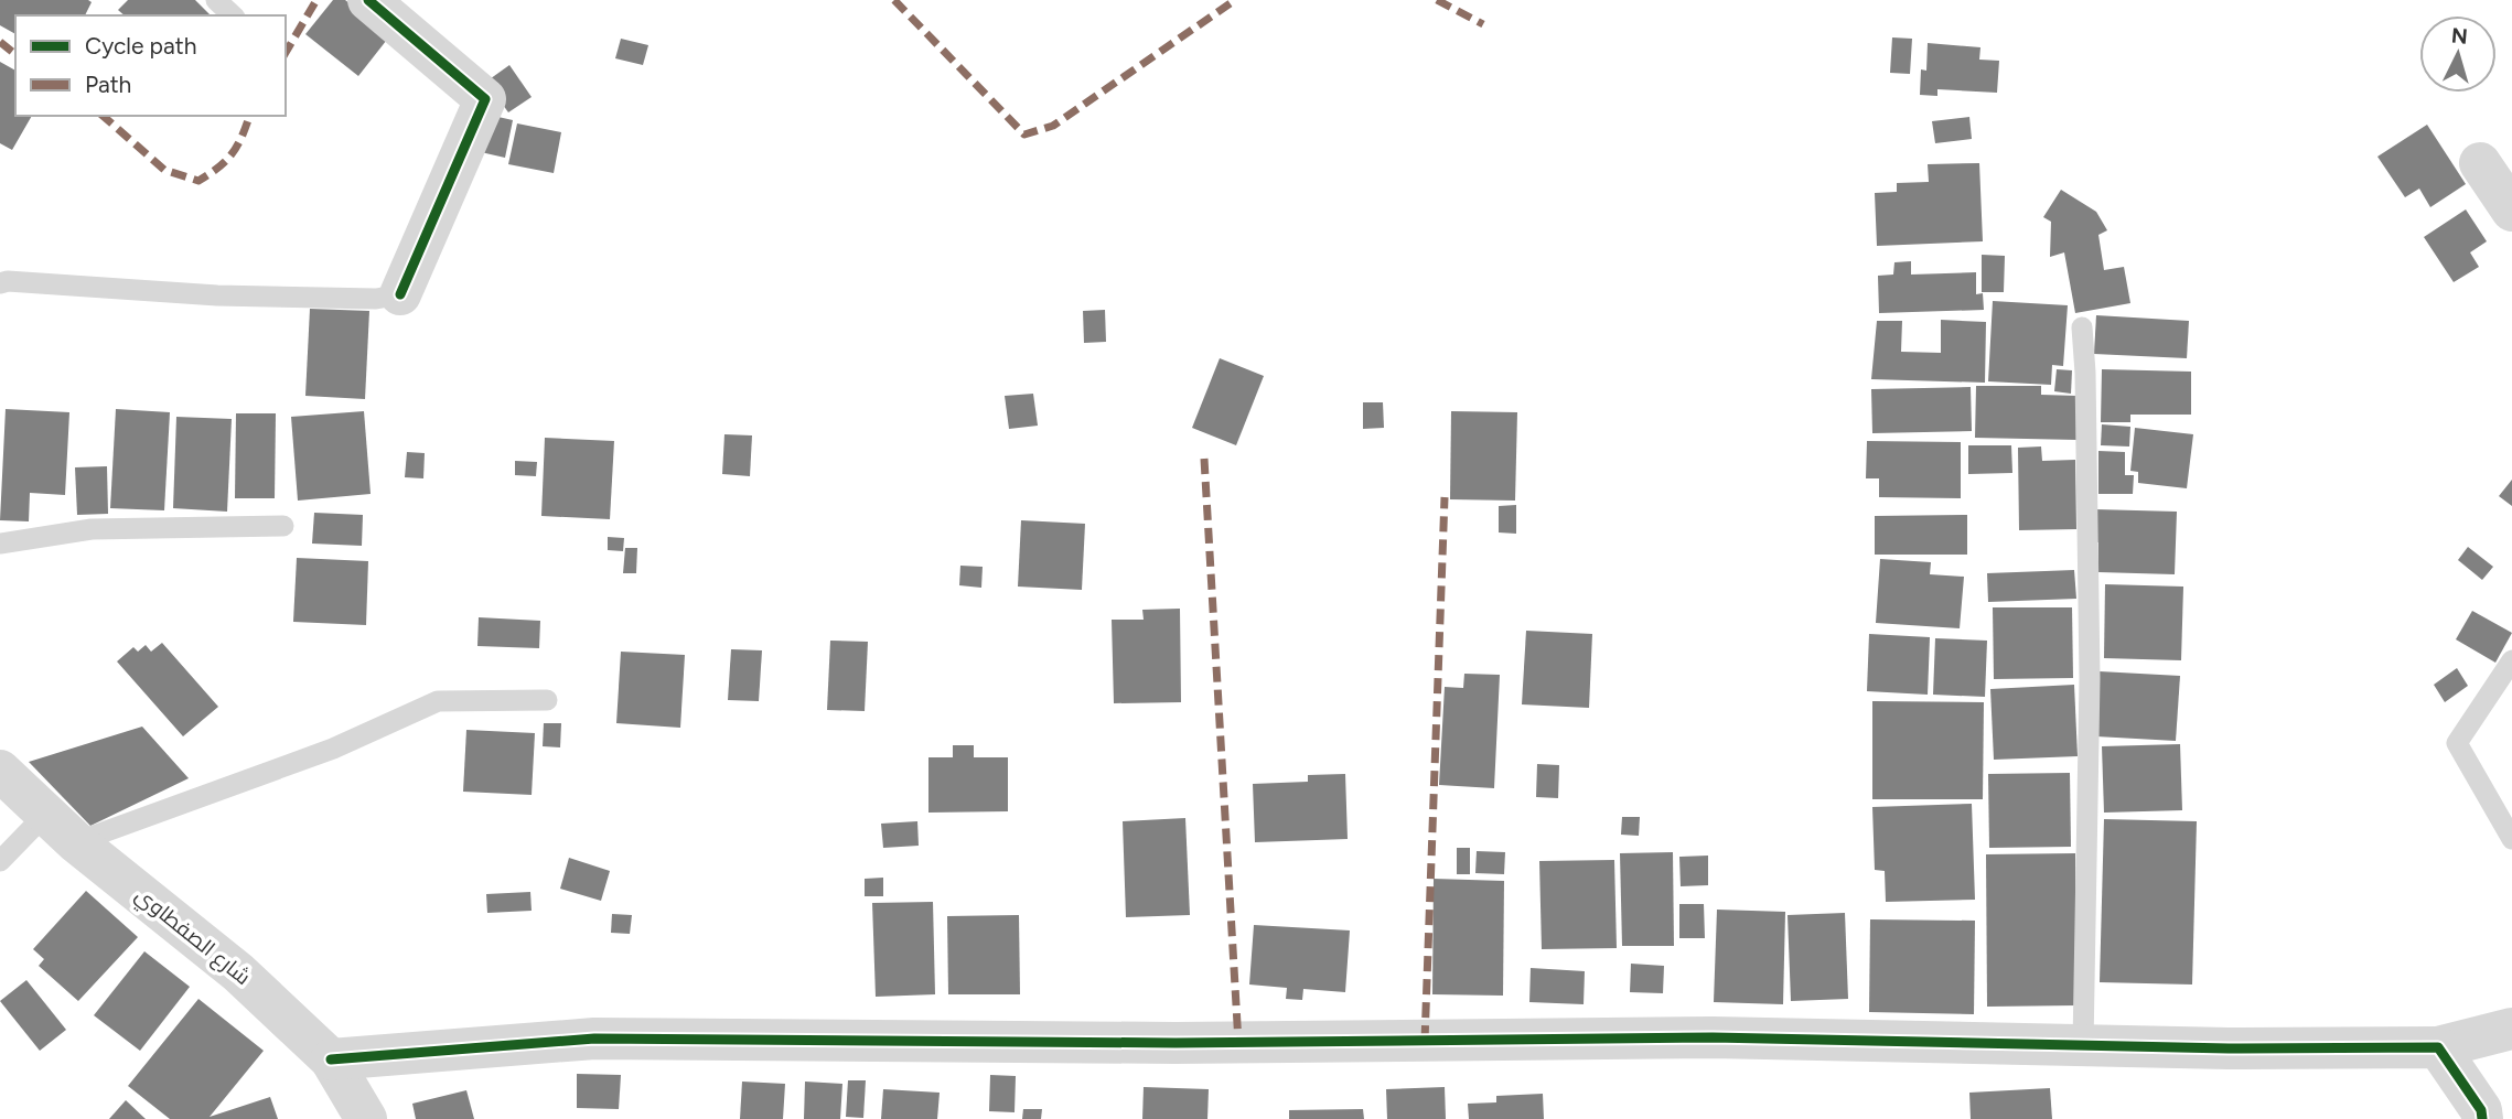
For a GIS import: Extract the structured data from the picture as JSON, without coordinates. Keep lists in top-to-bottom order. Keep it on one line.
{"streets":{"street":["شارع الصفطاوي"]},"legend":["Cycle path","Path"],"north":"top"}
